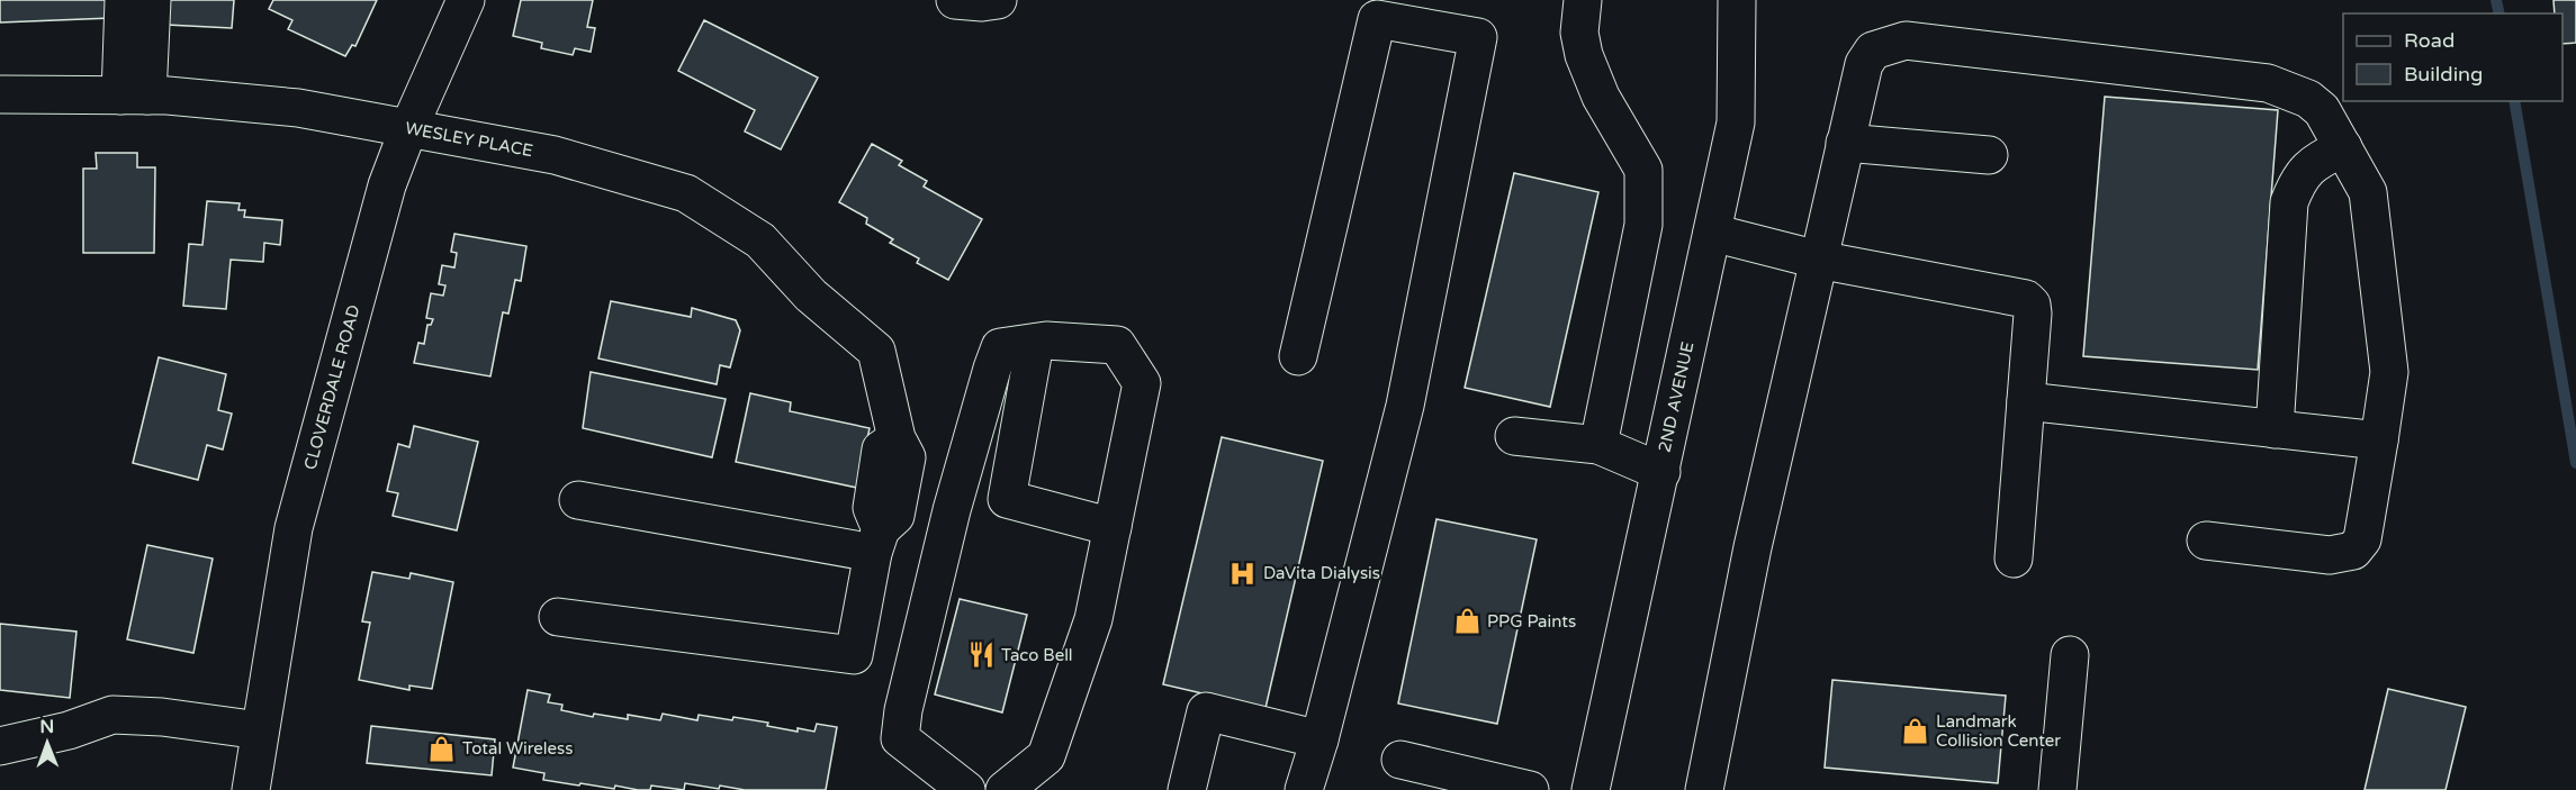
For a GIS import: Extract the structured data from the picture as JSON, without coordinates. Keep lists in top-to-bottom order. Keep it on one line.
{"streets":{"street":["WESLEY PLACE","CLOVERDALE ROAD","2ND AVENUE"]},"crossings":[["WESLEY PLACE","CLOVERDALE ROAD"]],"places":{"hospital":["DaVita Dialysis"],"shop":["PPG Paints","Landmark Collision Center","Total Wireless"],"restaurant":["Taco Bell"]},"legend":["Road","Building"],"north":"top"}
